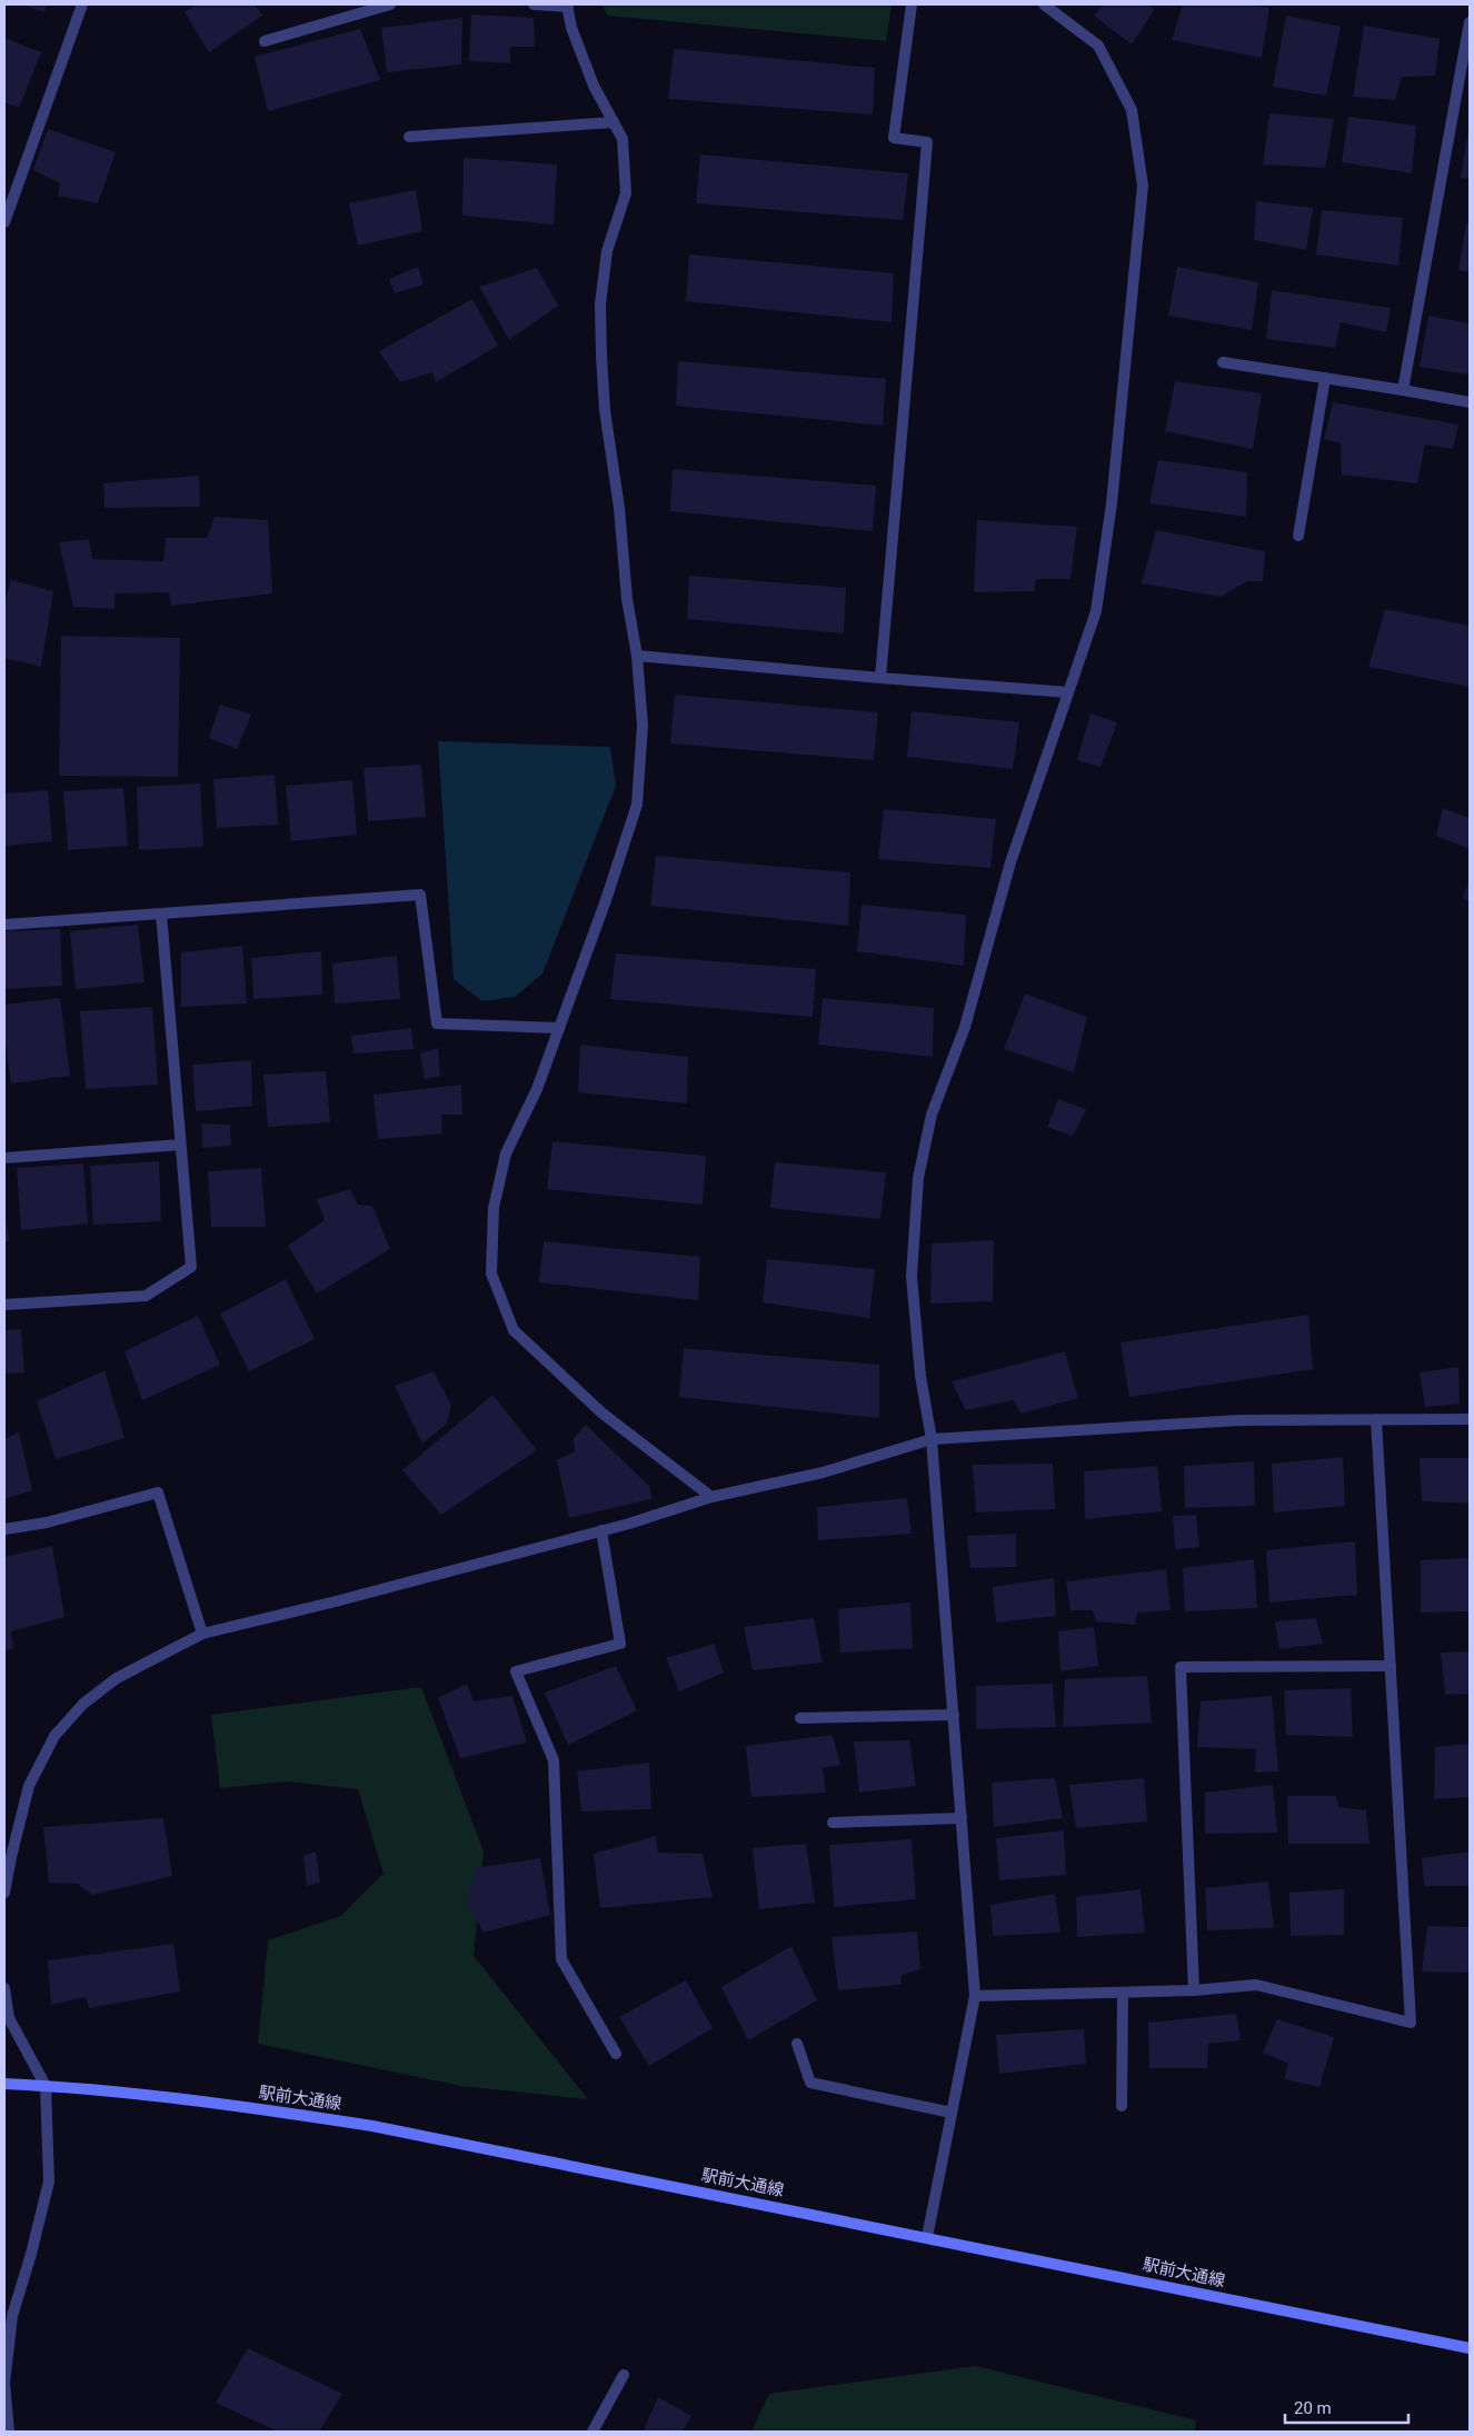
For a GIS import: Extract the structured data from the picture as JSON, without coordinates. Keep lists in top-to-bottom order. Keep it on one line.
{"streets":{"main road":["駅前大通線"]},"scale_bar":"20 m"}
